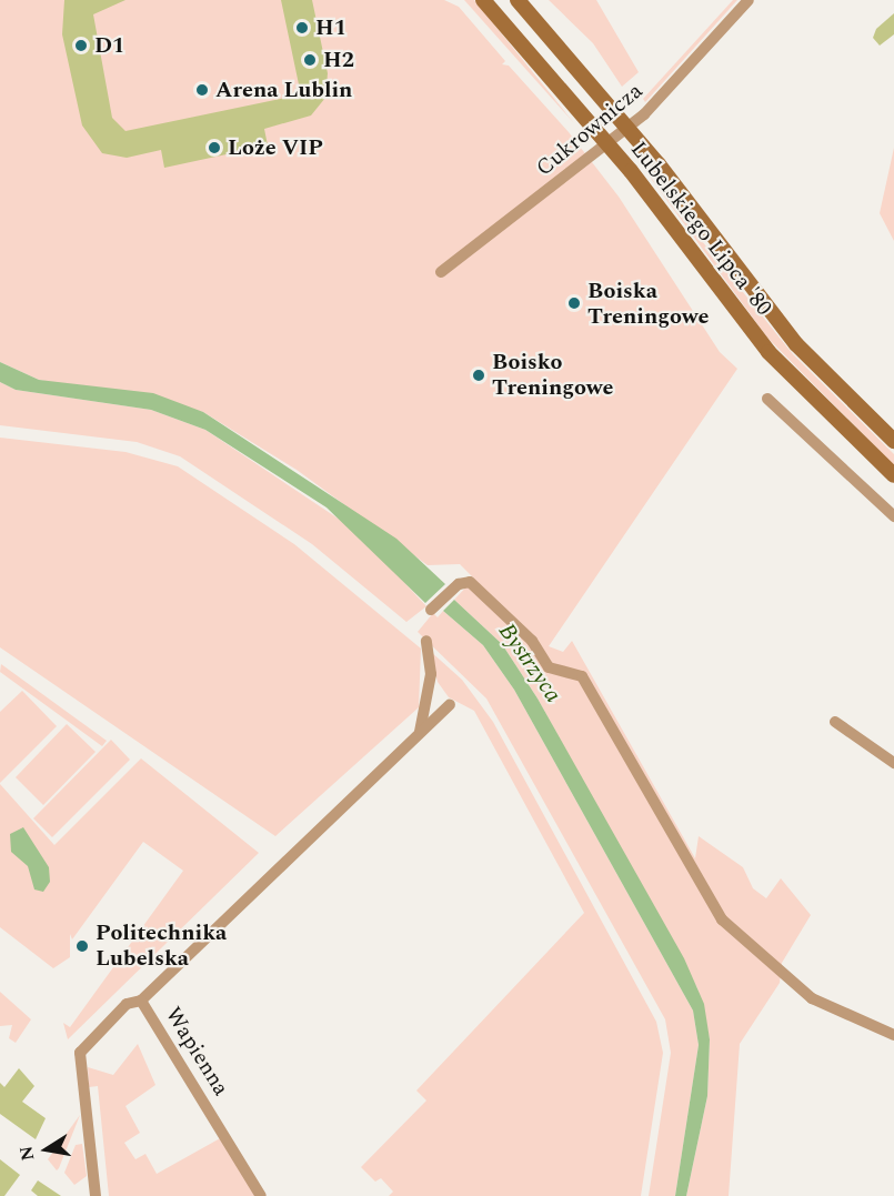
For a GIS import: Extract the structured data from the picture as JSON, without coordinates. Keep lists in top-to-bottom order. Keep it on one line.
{"streets":{"main road":["Lubelskiego Lipca '80"],"street":["Cukrownicza","Wapienna"]},"crossings":[["Cukrownicza","Lubelskiego Lipca '80"]],"water":["Bystrzyca"],"places":["H1","D1","H2","Arena Lublin","Loże VIP","Boiska Treningowe","Boisko Treningowe","Politechnika Lubelska"],"north":"left"}
